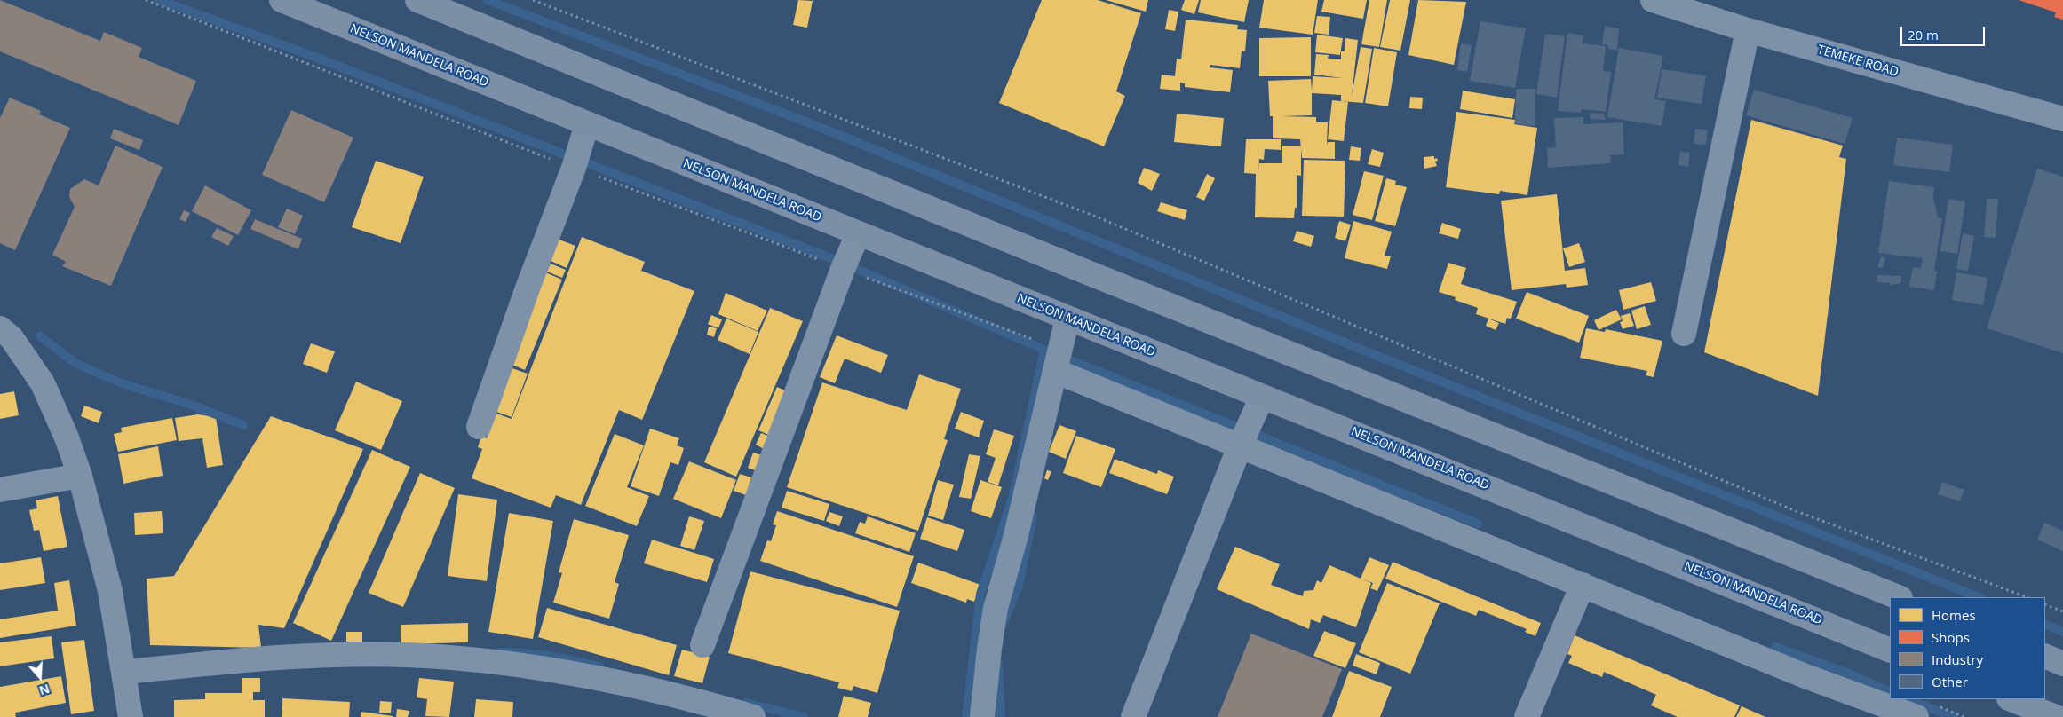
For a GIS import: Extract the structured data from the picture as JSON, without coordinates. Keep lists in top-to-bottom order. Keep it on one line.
{"streets":{"main road":["NELSON MANDELA ROAD"],"street":["TEMEKE ROAD"]},"legend":["Homes","Shops","Industry","Other"],"scale_bar":"20 m","north":"bottom"}
